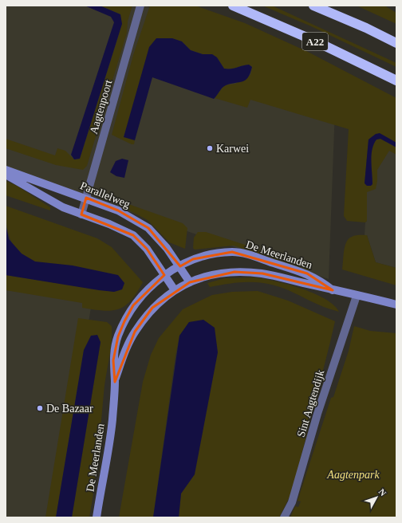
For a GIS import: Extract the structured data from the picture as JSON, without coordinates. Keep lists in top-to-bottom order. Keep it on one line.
{"streets":{"highway":["A22"],"main road":["Parallelweg","De Meerlanden"],"street":["Aagtenpoort","Sint Aagtendijk"]},"crossings":[["Aagtenpoort","Parallelweg"],["Parallelweg","De Meerlanden"]],"parks":["Aagtenpark"],"places":["Karwei","De Bazaar"],"north":"top right"}
